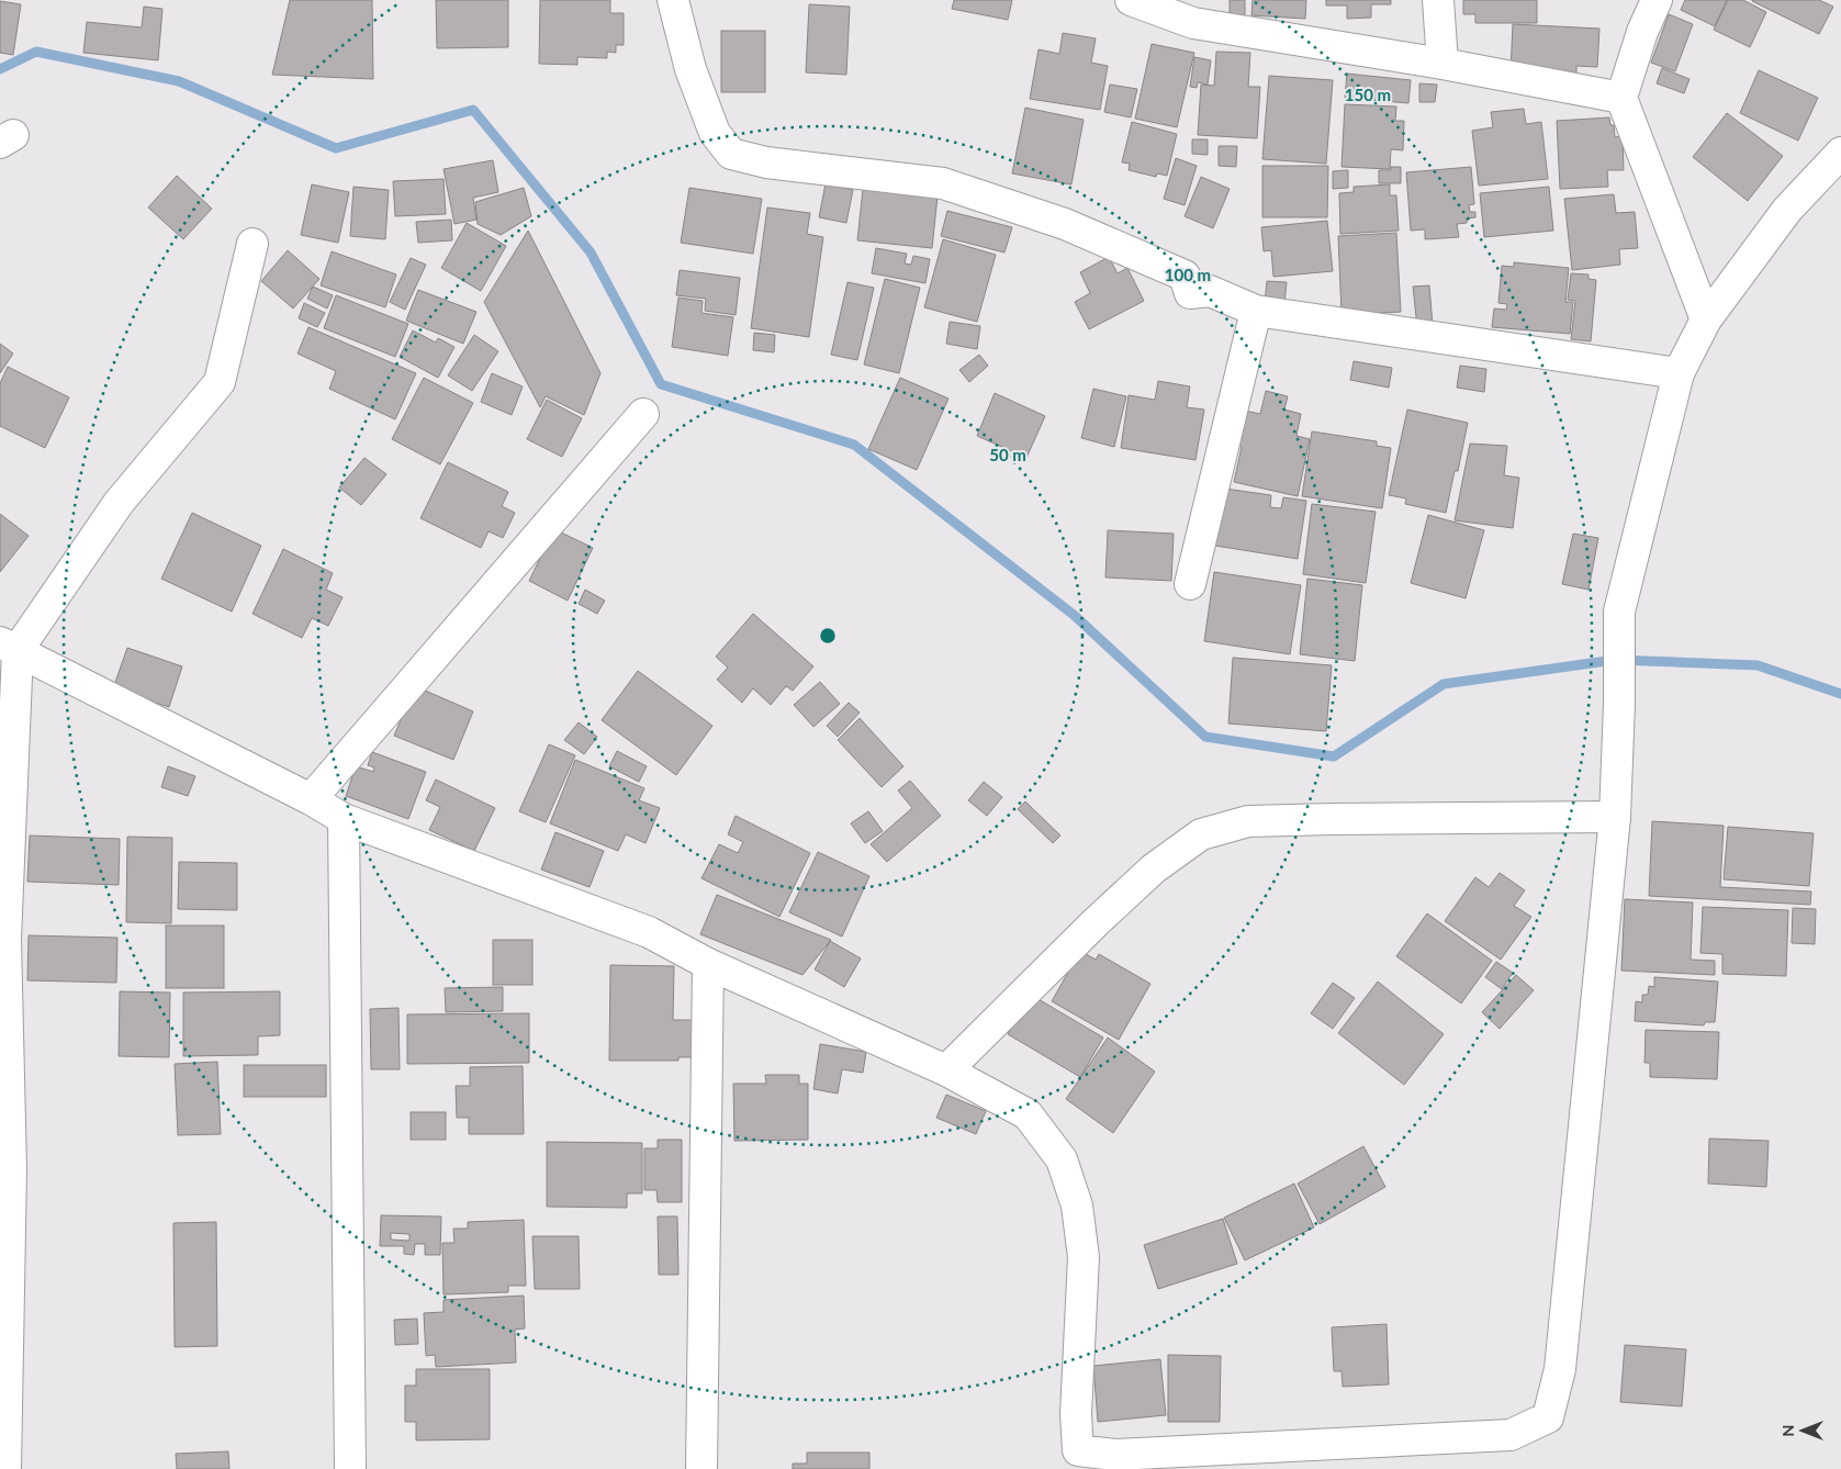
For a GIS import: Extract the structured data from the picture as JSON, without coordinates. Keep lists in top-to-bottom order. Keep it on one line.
{"north":"left","rings":["150 m","100 m","50 m"]}
